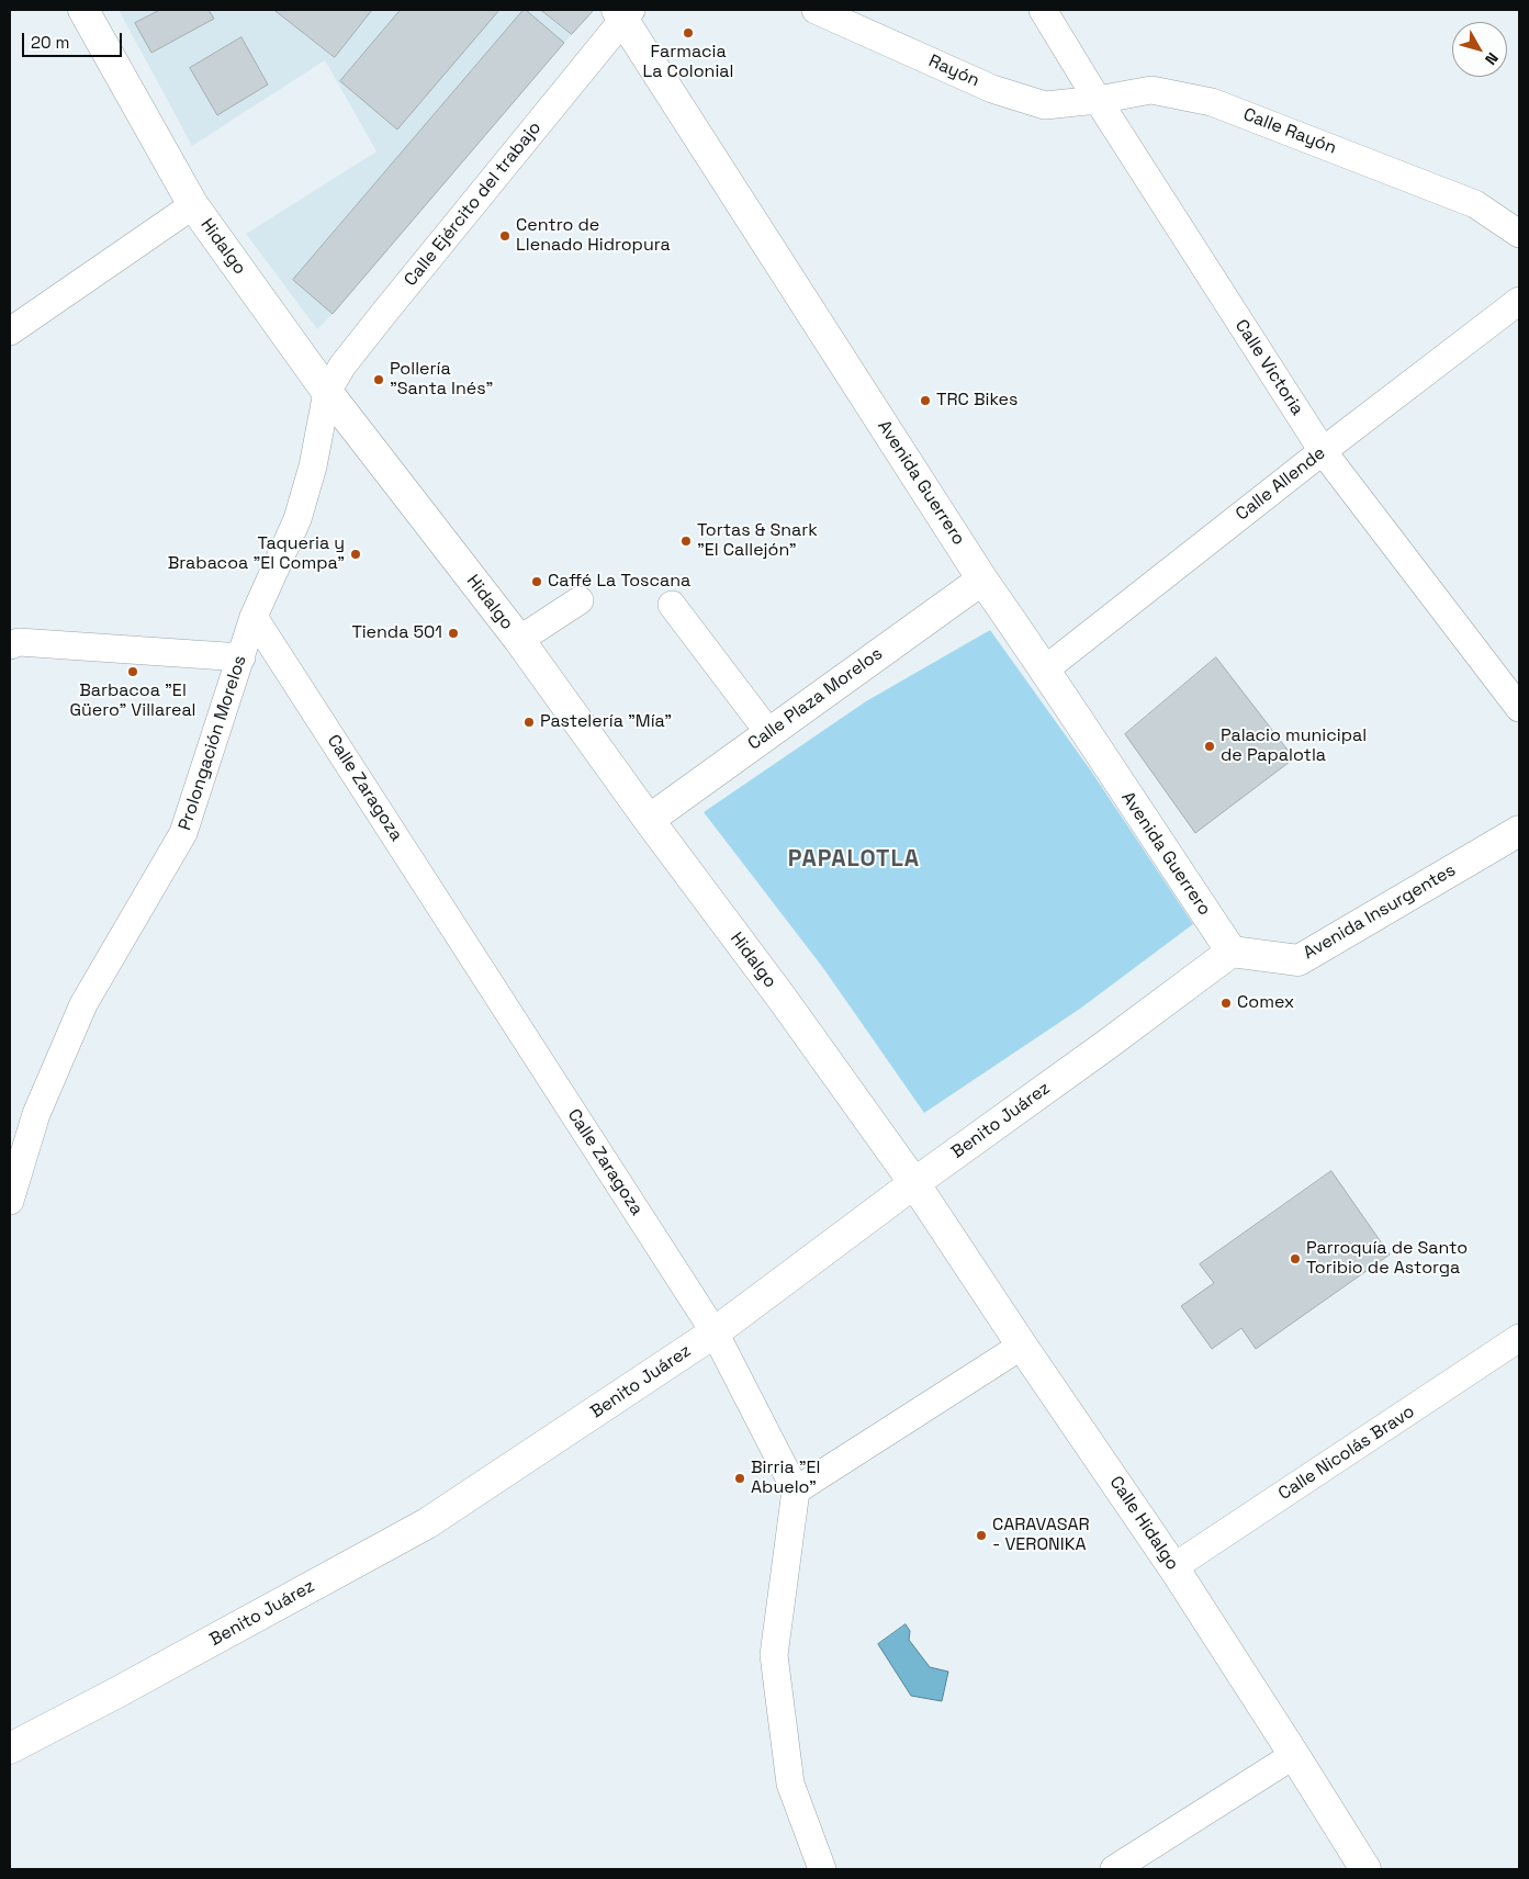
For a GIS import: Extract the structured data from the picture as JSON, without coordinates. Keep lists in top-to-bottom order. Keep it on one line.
{"streets":{"main road":["Hidalgo","Avenida Guerrero","Calle Plaza Morelos","Avenida Insurgentes","Benito Juárez","Calle Hidalgo"],"street":["Rayón","Calle Rayón","Calle Ejército del trabajo","Calle Victoria","Calle Allende","Prolongación Morelos","Calle Zaragoza","Calle Nicolás Bravo"]},"crossings":[["Rayón","Calle Rayón"],["Rayón","Calle Victoria"],["Calle Rayón","Calle Victoria"],["Calle Ejército del trabajo","Hidalgo"],["Calle Ejército del trabajo","Avenida Guerrero"],["Calle Ejército del trabajo","Prolongación Morelos"],["Hidalgo","Calle Plaza Morelos"],["Hidalgo","Prolongación Morelos"],["Hidalgo","Benito Juárez"],["Hidalgo","Calle Hidalgo"],["Calle Victoria","Calle Allende"],["Avenida Guerrero","Calle Allende"],["Avenida Guerrero","Calle Plaza Morelos"],["Avenida Guerrero","Avenida Insurgentes"],["Avenida Guerrero","Benito Juárez"],["Prolongación Morelos","Calle Zaragoza"],["Calle Zaragoza","Benito Juárez"],["Avenida Insurgentes","Benito Juárez"],["Benito Juárez","Calle Hidalgo"],["Calle Nicolás Bravo","Calle Hidalgo"]],"districts":["PAPALOTLA"],"places":["Farmacia La Colonial","Centro de Llenado Hidropura","Pollería \"Santa Inés\"","TRC Bikes","Tortas & Snark \"El Callejón\"","Taqueria y Brabacoa \"El Compa\"","Caffé La Toscana","Tienda 501","Barbacoa \"El Güero\" Villareal","Pastelería \"Mía\"","Palacio municipal de Papalotla","Comex","Parroquía de Santo Toribio de Astorga","Birria \"El Abuelo\"","CARAVASAR - VERONIKA"],"scale_bar":"20 m","north":"bottom right"}
